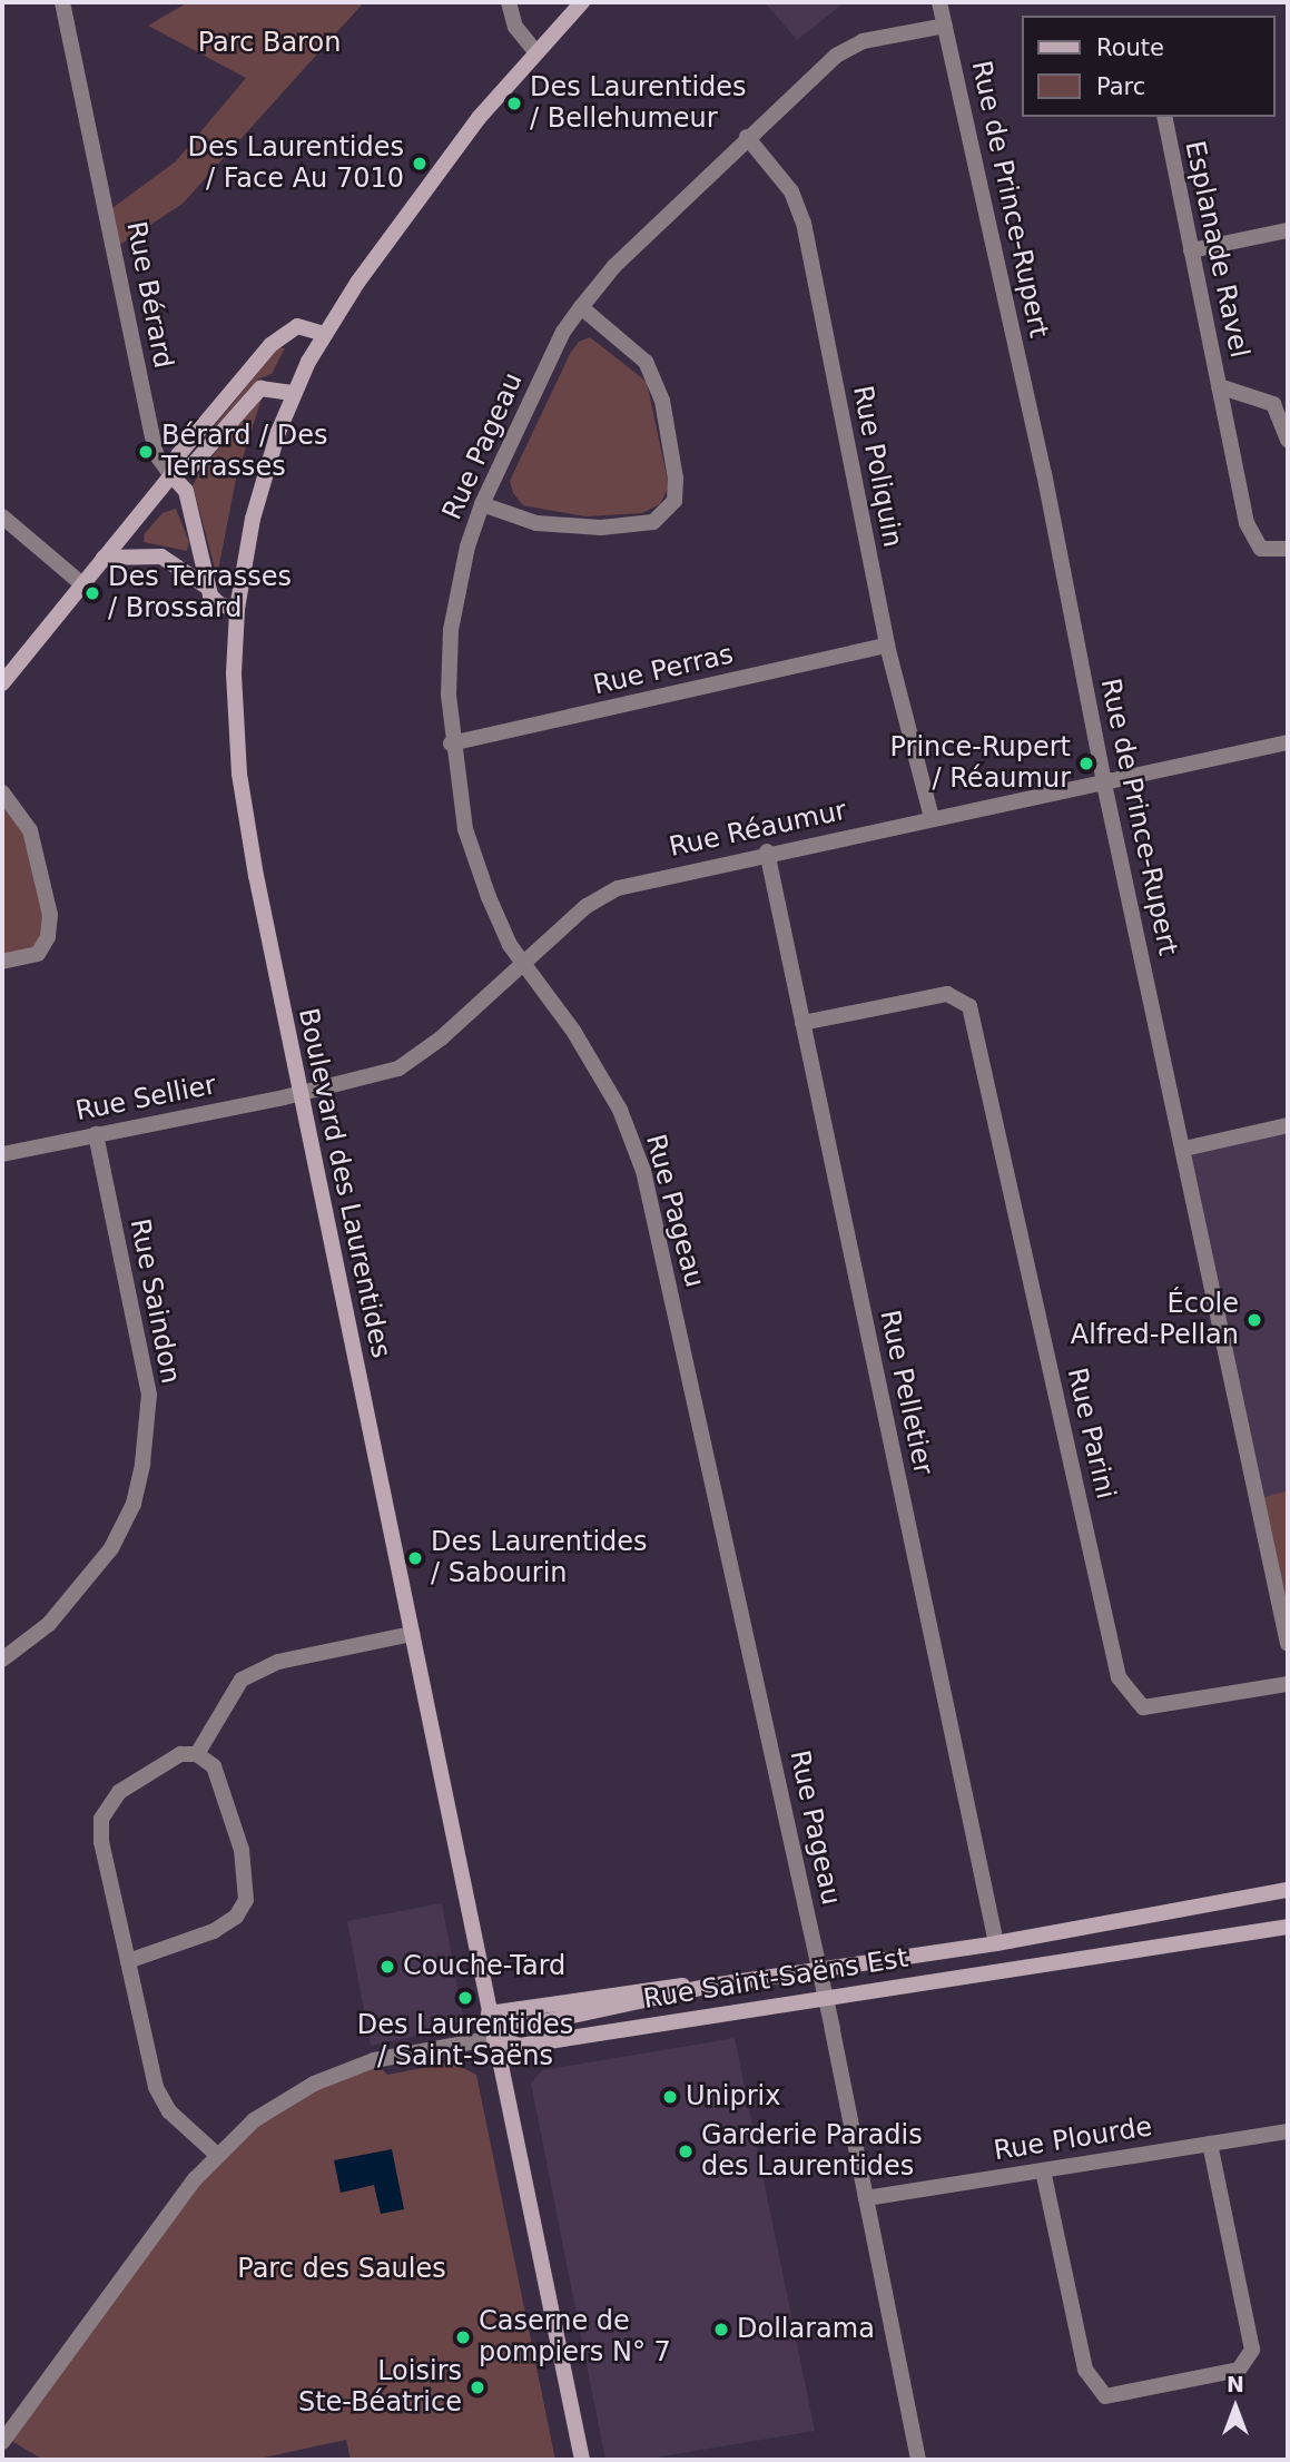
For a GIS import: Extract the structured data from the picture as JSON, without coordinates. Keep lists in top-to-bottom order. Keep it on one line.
{"streets":{"street":["Rue de Prince-Rupert","Esplanade Ravel","Rue Bérard","Rue Pageau","Rue Poliquin","Rue Perras","Rue Réaumur","Rue Sellier","Boulevard des Laurentides","Rue Saindon","Rue Pelletier","Rue Parini","Rue Saint-Saëns Est","Rue Plourde"]},"crossings":[["Rue de Prince-Rupert","Rue Pageau"],["Rue de Prince-Rupert","Rue Réaumur"],["Rue Pageau","Rue Poliquin"],["Rue Pageau","Rue Perras"],["Rue Pageau","Rue Réaumur"],["Rue Pageau","Rue Saint-Saëns Est"],["Rue Pageau","Rue Plourde"],["Rue Poliquin","Rue Perras"],["Rue Poliquin","Rue Réaumur"],["Rue Réaumur","Rue Sellier"],["Rue Réaumur","Boulevard des Laurentides"],["Rue Réaumur","Rue Pelletier"],["Rue Sellier","Boulevard des Laurentides"],["Rue Sellier","Rue Saindon"],["Boulevard des Laurentides","Rue Saint-Saëns Est"],["Rue Pelletier","Rue Parini"],["Rue Pelletier","Rue Saint-Saëns Est"]],"parks":["Parc Baron","Parc des Saules"],"places":["Des Laurentides / Bellehumeur","Des Laurentides / Face Au 7010","Bérard / Des Terrasses","Des Terrasses / Brossard","Prince-Rupert / Réaumur","École Alfred-Pellan","Des Laurentides / Sabourin","Couche-Tard","Des Laurentides / Saint-Saëns","Uniprix","Garderie Paradis des Laurentides","Dollarama","Caserne de pompiers N° 7","Loisirs Ste-Béatrice"],"legend":["Route","Parc"],"north":"top"}
